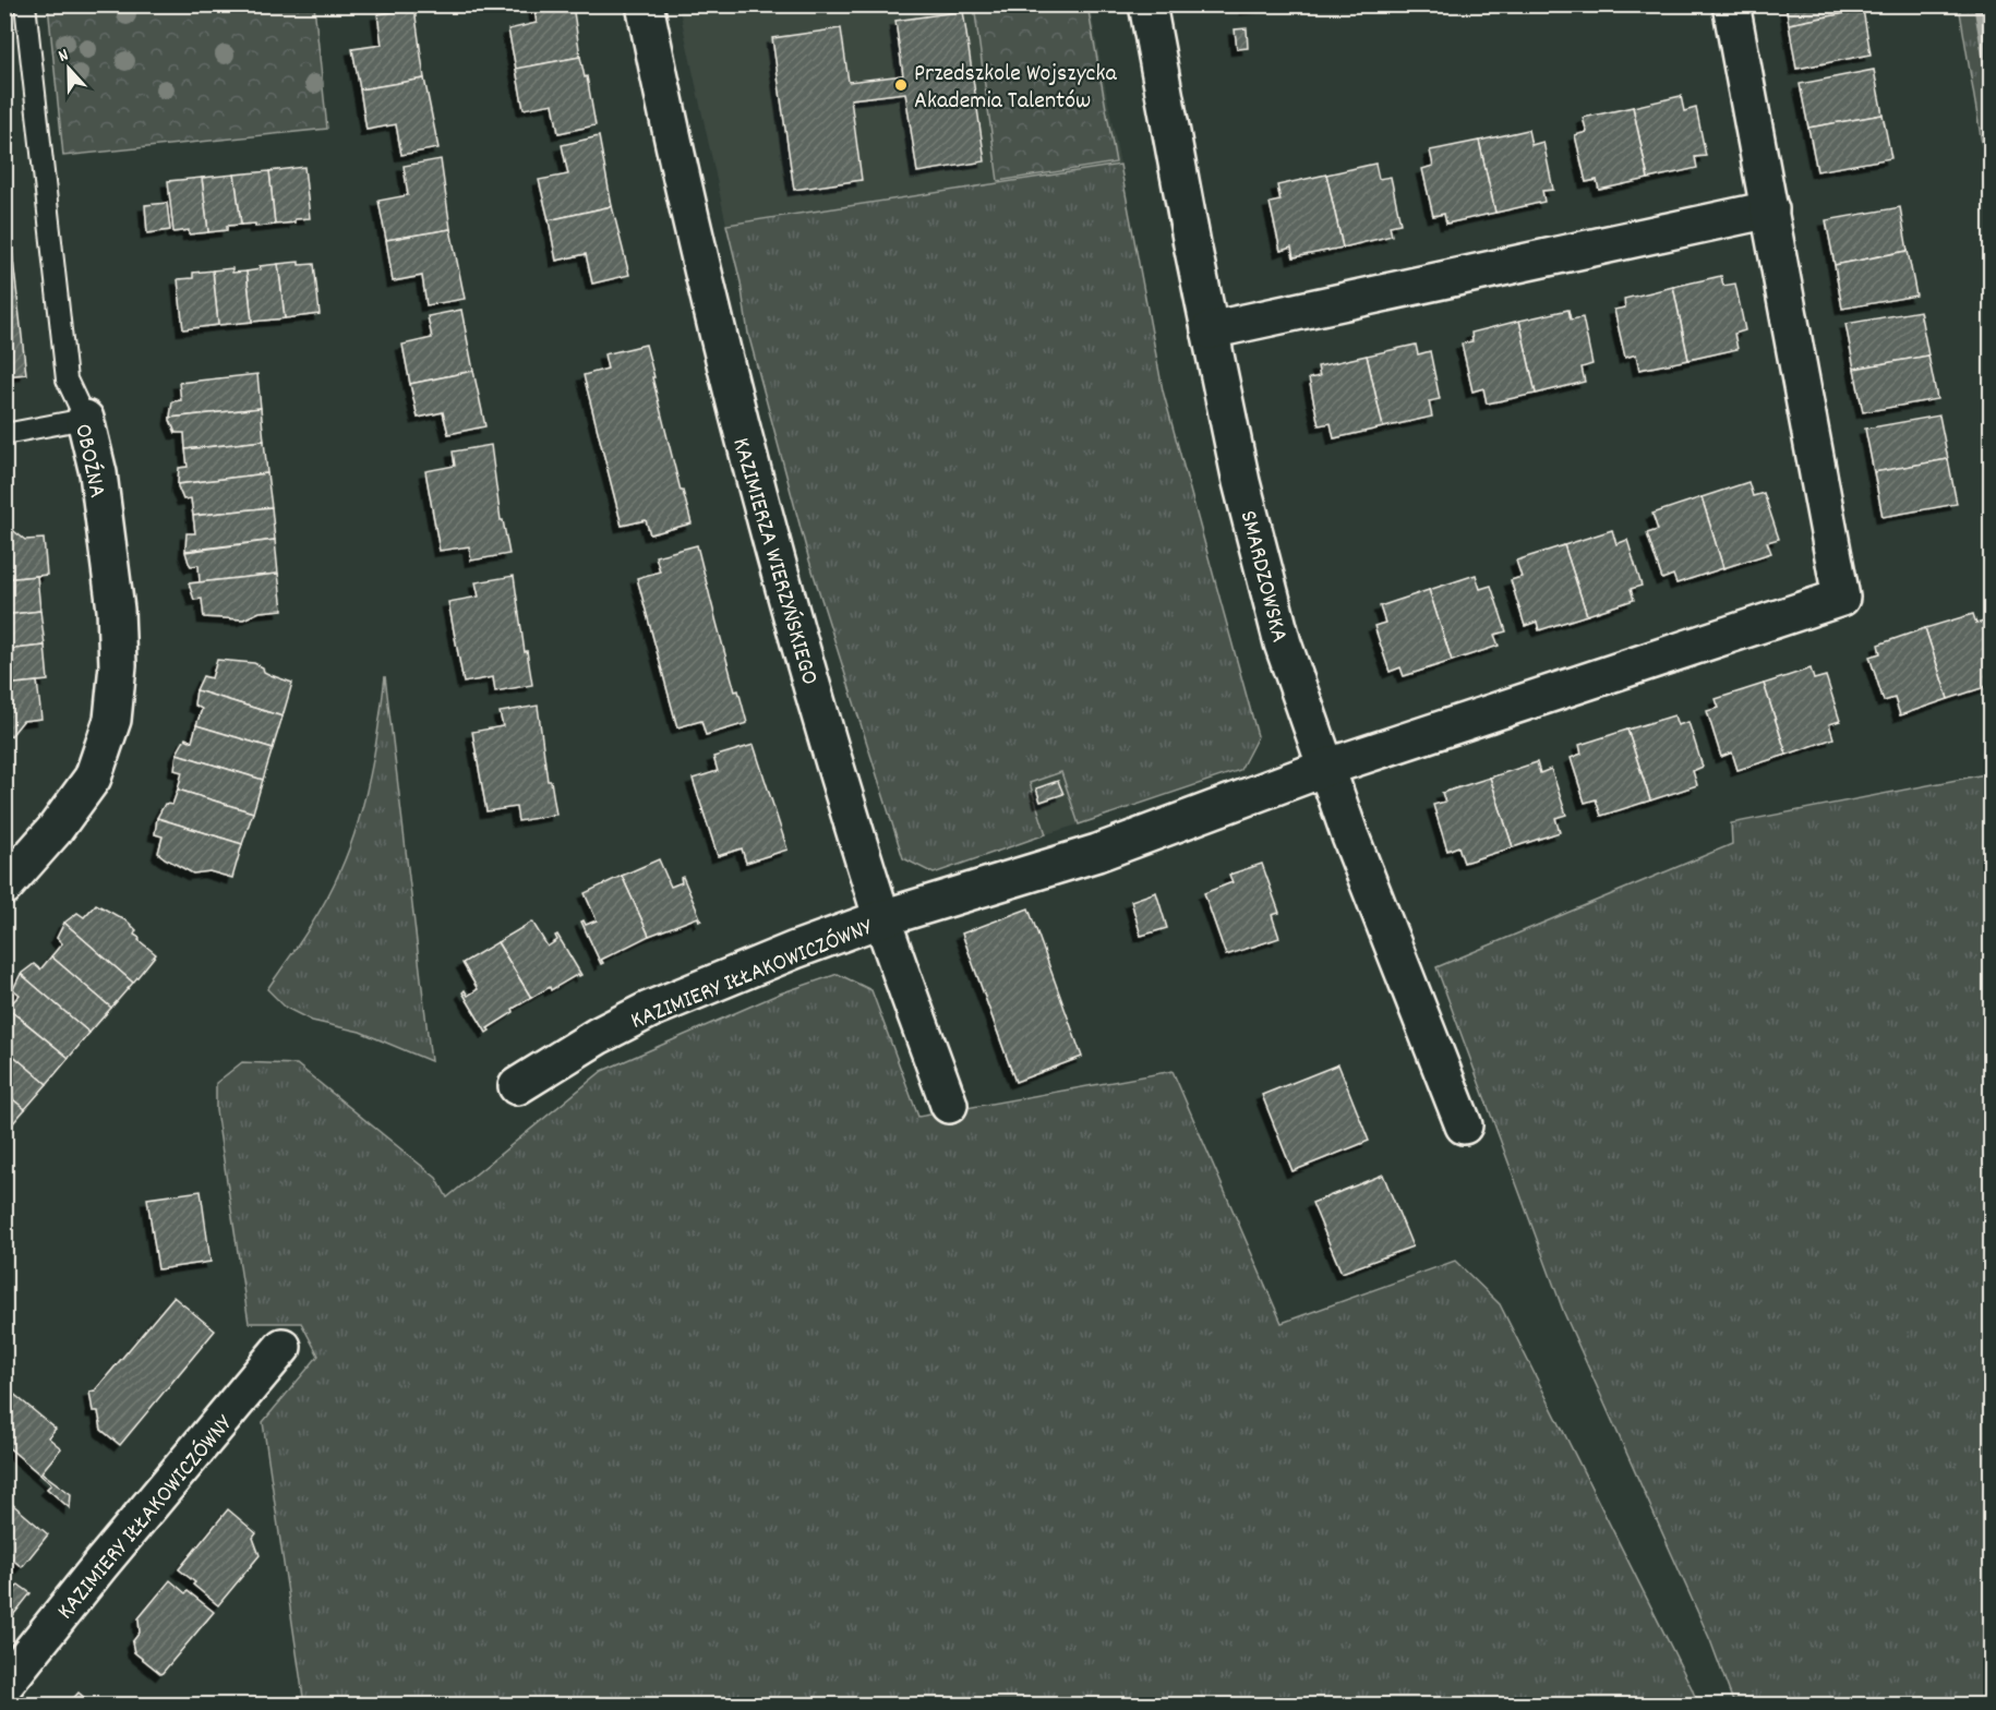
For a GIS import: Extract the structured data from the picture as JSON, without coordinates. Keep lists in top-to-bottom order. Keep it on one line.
{"streets":{"street":["OBOŹNA","KAZIMIERZA WIERZYŃSKIEGO","SMARDZOWSKA","KAZIMIERY IŁŁAKOWICZÓWNY"]},"crossings":[["KAZIMIERZA WIERZYŃSKIEGO","KAZIMIERY IŁŁAKOWICZÓWNY"],["SMARDZOWSKA","KAZIMIERY IŁŁAKOWICZÓWNY"]],"places":["Przedszkole Wojszycka Akademia Talentów"],"north":"top"}
